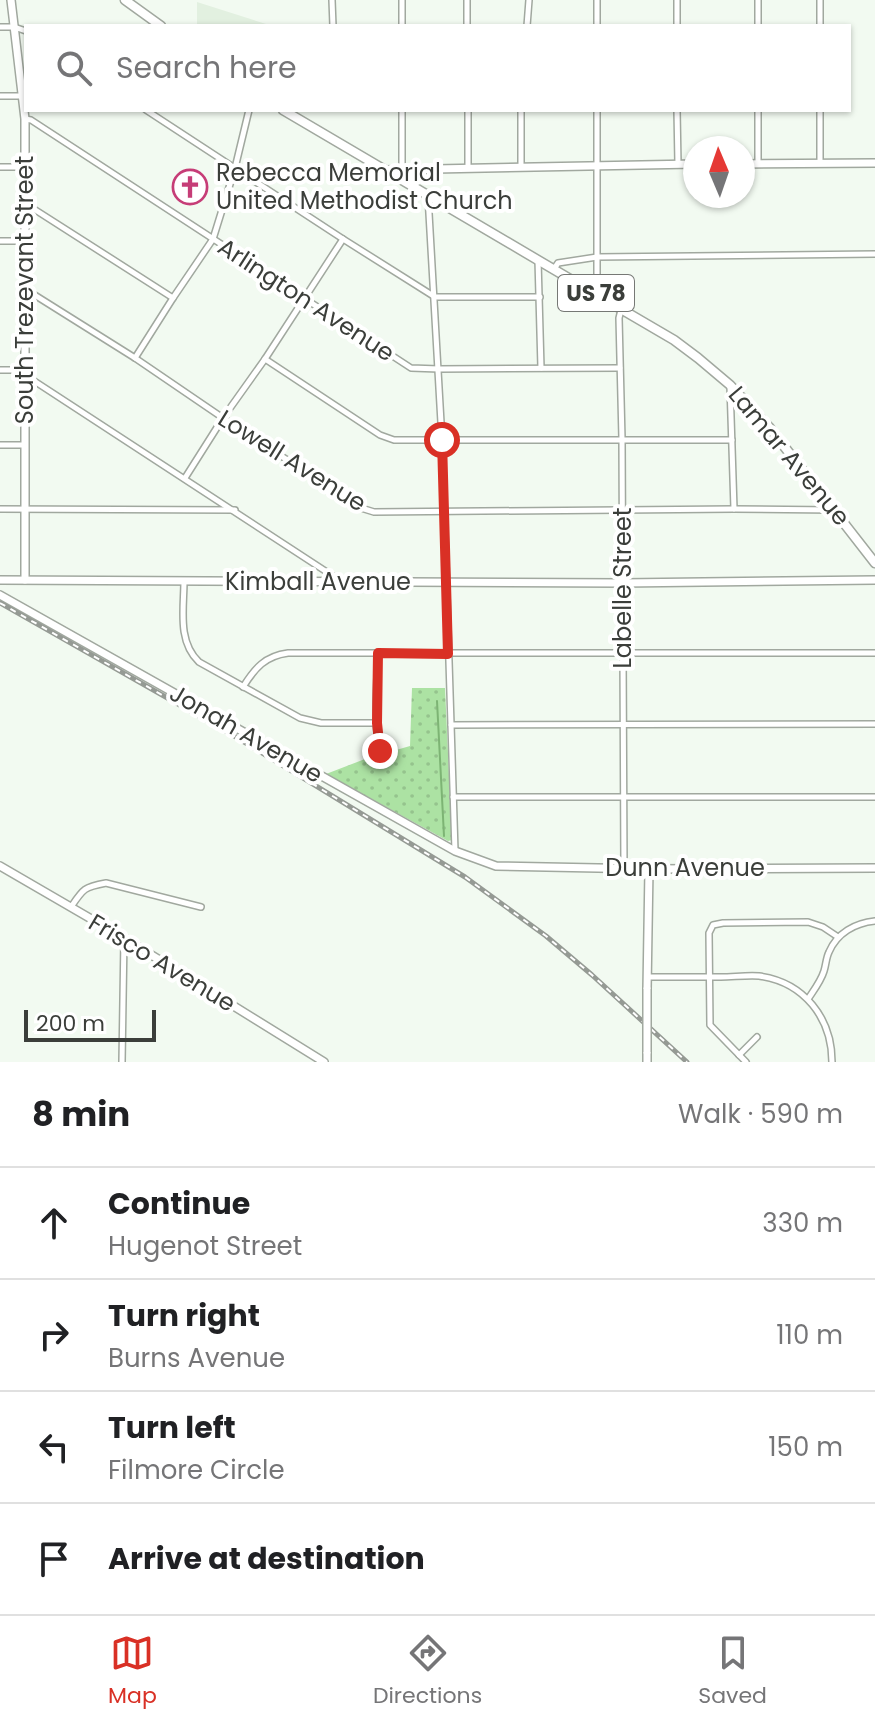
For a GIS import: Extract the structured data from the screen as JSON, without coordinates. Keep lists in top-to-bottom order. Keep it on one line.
{"streets":{"main road":["US 78","Lamar Avenue"],"street":["South Trezevant Street","Arlington Avenue","Lowell Avenue","Kimball Avenue","Labelle Street","Jonah Avenue","Dunn Avenue","Frisco Avenue"]},"crossings":[["South Trezevant Street","Arlington Avenue"],["South Trezevant Street","Lowell Avenue"],["South Trezevant Street","Kimball Avenue"],["Arlington Avenue","Labelle Street"],["Lamar Avenue","Lowell Avenue"],["Lamar Avenue","Labelle Street"],["Lowell Avenue","Labelle Street"],["Kimball Avenue","Labelle Street"],["Labelle Street","Dunn Avenue"],["Jonah Avenue","Dunn Avenue"]],"places":{"church":["Rebecca Memorial United Methodist Church"]},"scale_bar":"200 m","north":"top","page":{"search":"Search here","scale":"200 m","heading":["8 min","Walk · 590 m"],"list":[["Continue","Hugenot Street","330 m"],["Turn right","Burns Avenue","110 m"],["Turn left","Filmore Circle","150 m"],"Arrive at destination"],"nav":["Map","Directions","Saved"]}}
